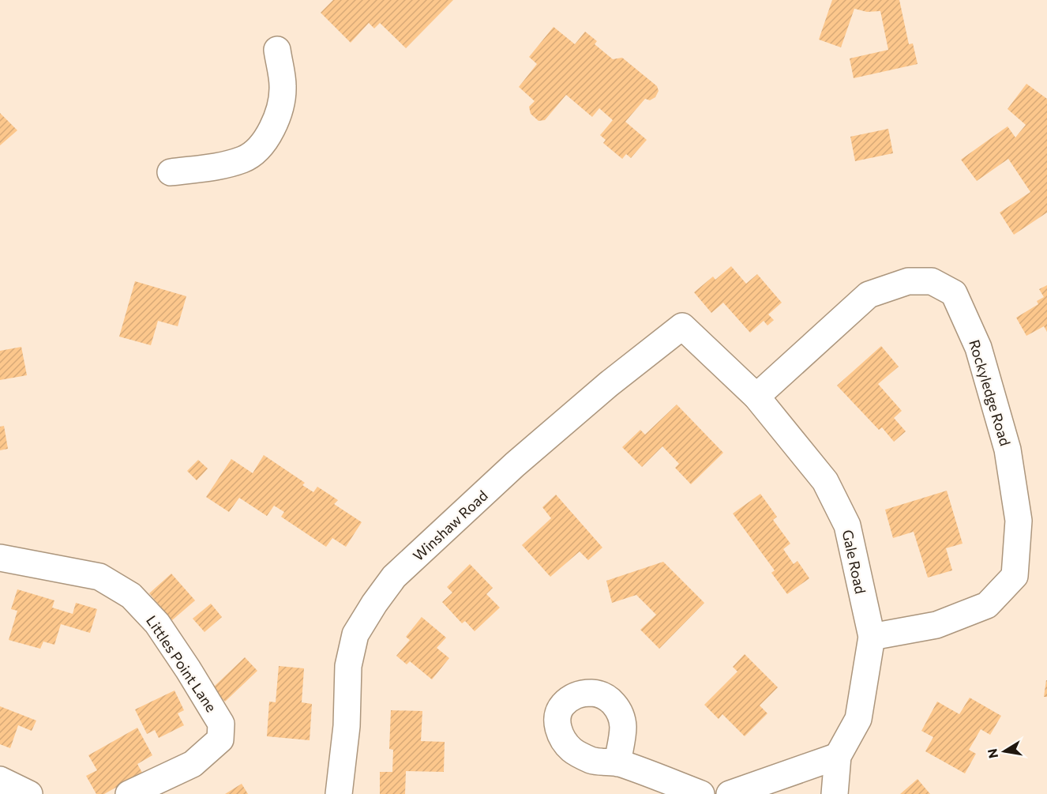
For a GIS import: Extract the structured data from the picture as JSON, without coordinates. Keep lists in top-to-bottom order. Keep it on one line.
{"streets":{"street":["Rockyledge Road","Winshaw Road","Gale Road","Littles Point Lane"]},"crossings":[["Rockyledge Road","Gale Road"],["Winshaw Road","Gale Road"]],"north":"left"}
